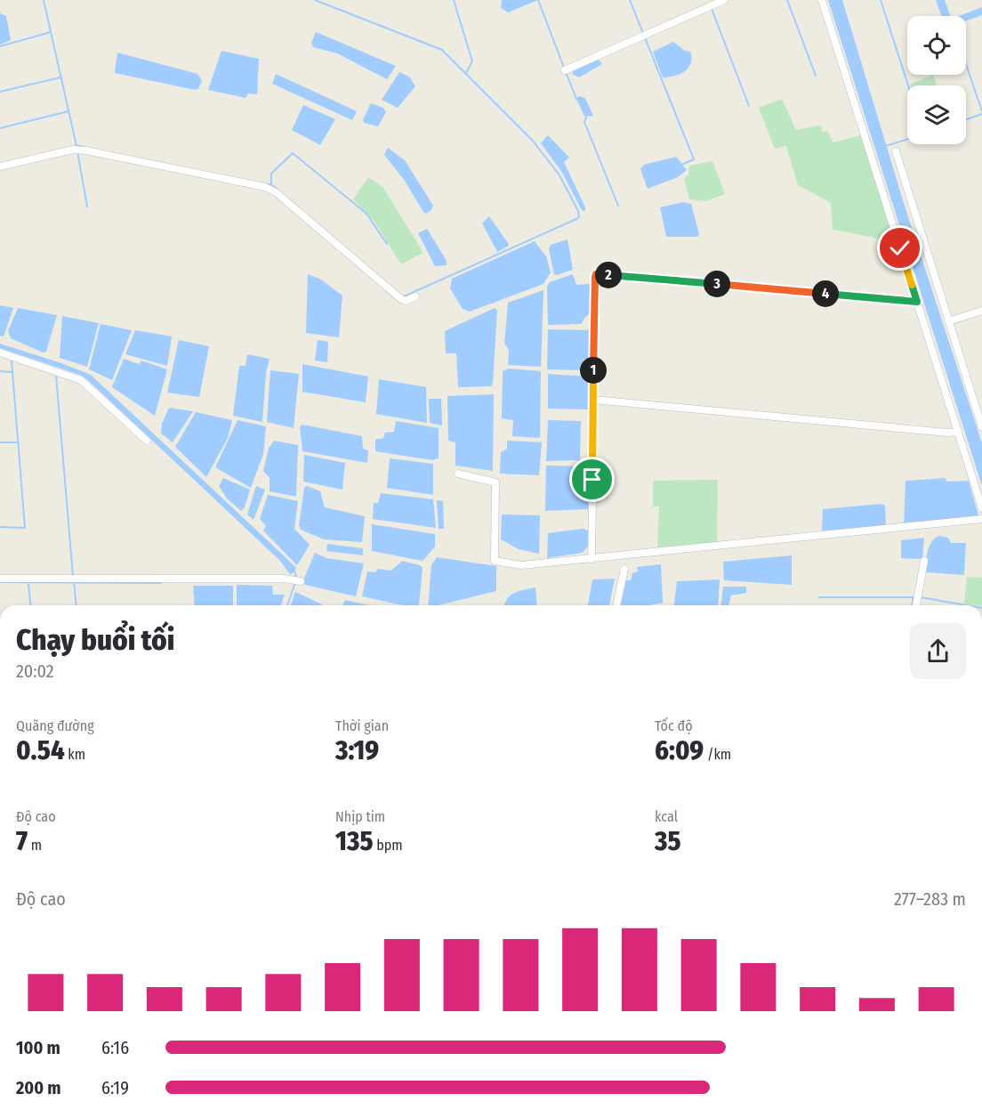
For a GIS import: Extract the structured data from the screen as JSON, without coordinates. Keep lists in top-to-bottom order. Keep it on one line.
{"page":{"pins":["2","3","4","1"],"heading":["Chạy buổi tối","20:02"],"stats":[["Quãng đường","0.54 km"],["Thời gian","3:19"],["Tốc độ","6:09 /km"],["Độ cao","7 m"],["Nhịp tim","135 bpm"],["kcal","35"]],"chart":["Độ cao","277–283 m"],"list":[{"name":"100 m","note":"6:16"},{"name":"200 m","note":"6:19"}]}}
